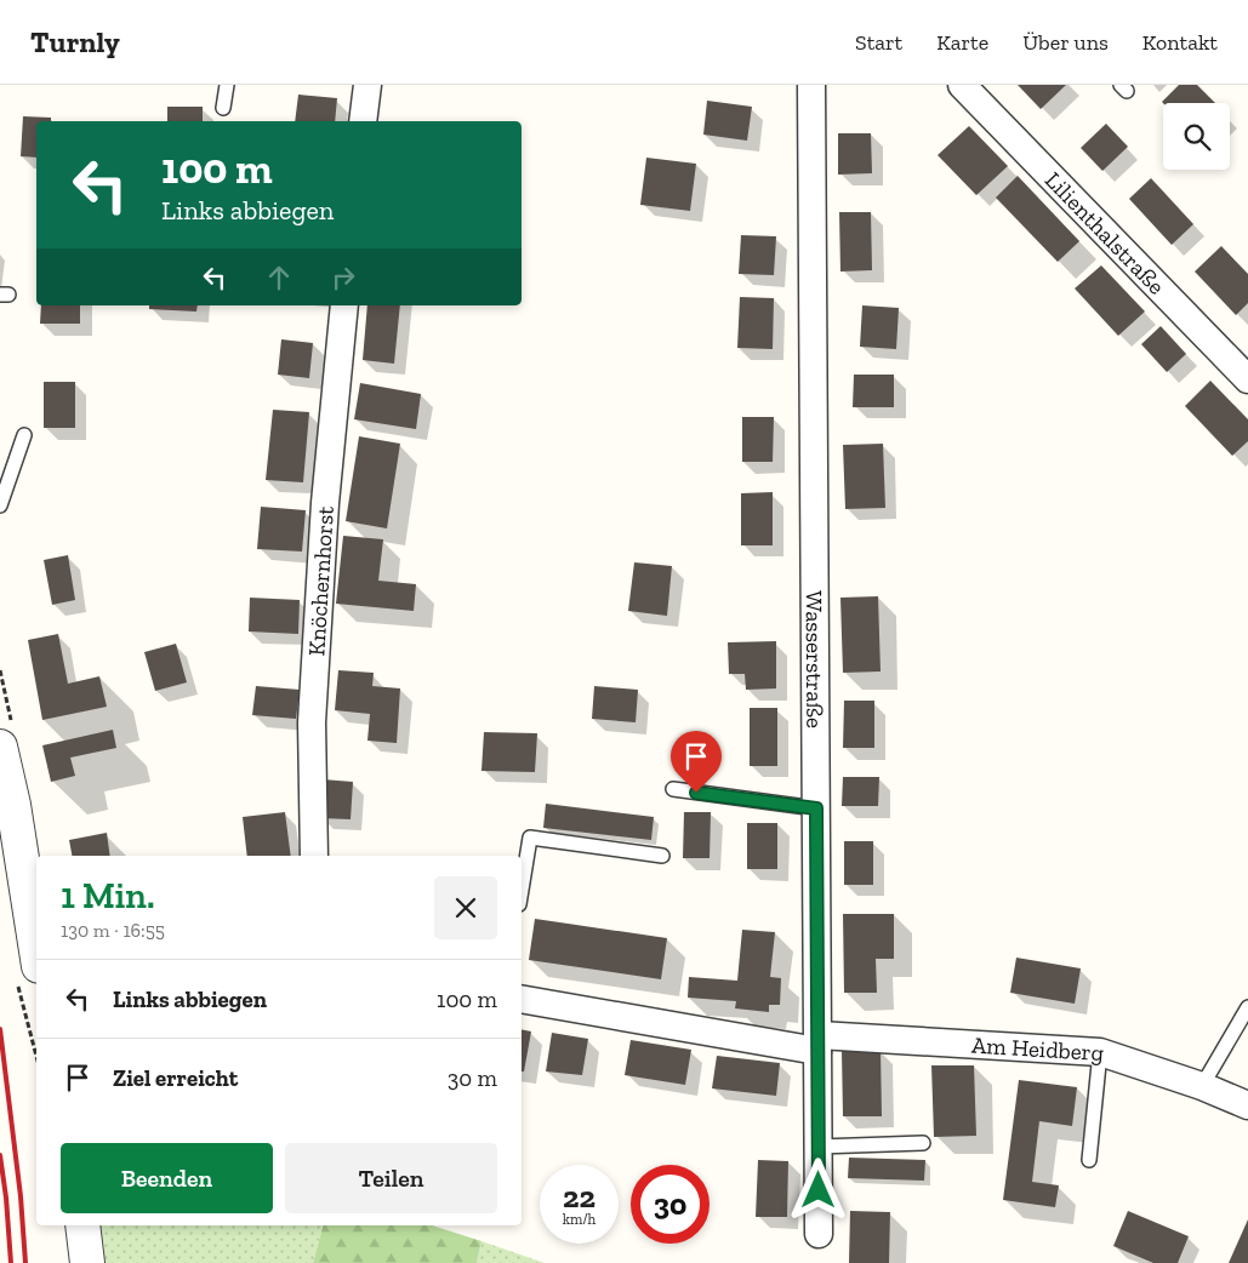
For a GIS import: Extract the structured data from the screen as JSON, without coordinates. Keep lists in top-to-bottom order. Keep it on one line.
{"streets":{"street":["Lilienthalstraße","Knöchernhorst","Wasserstraße","Am Heidberg"]},"crossings":[["Wasserstraße","Am Heidberg"]],"page":{"header":"Turnly","nav":["Start","Karte","Über uns","Kontakt"],"turn":["100 m","Links abbiegen"],"heading":["1 Min.","130 m · 16:55"],"list":[{"name":"Links abbiegen","value":"100 m"},{"name":"Ziel erreicht","value":"30 m"}],"buttons":["Beenden","Teilen"],"speed":"22 km/h","limit":"30"}}
